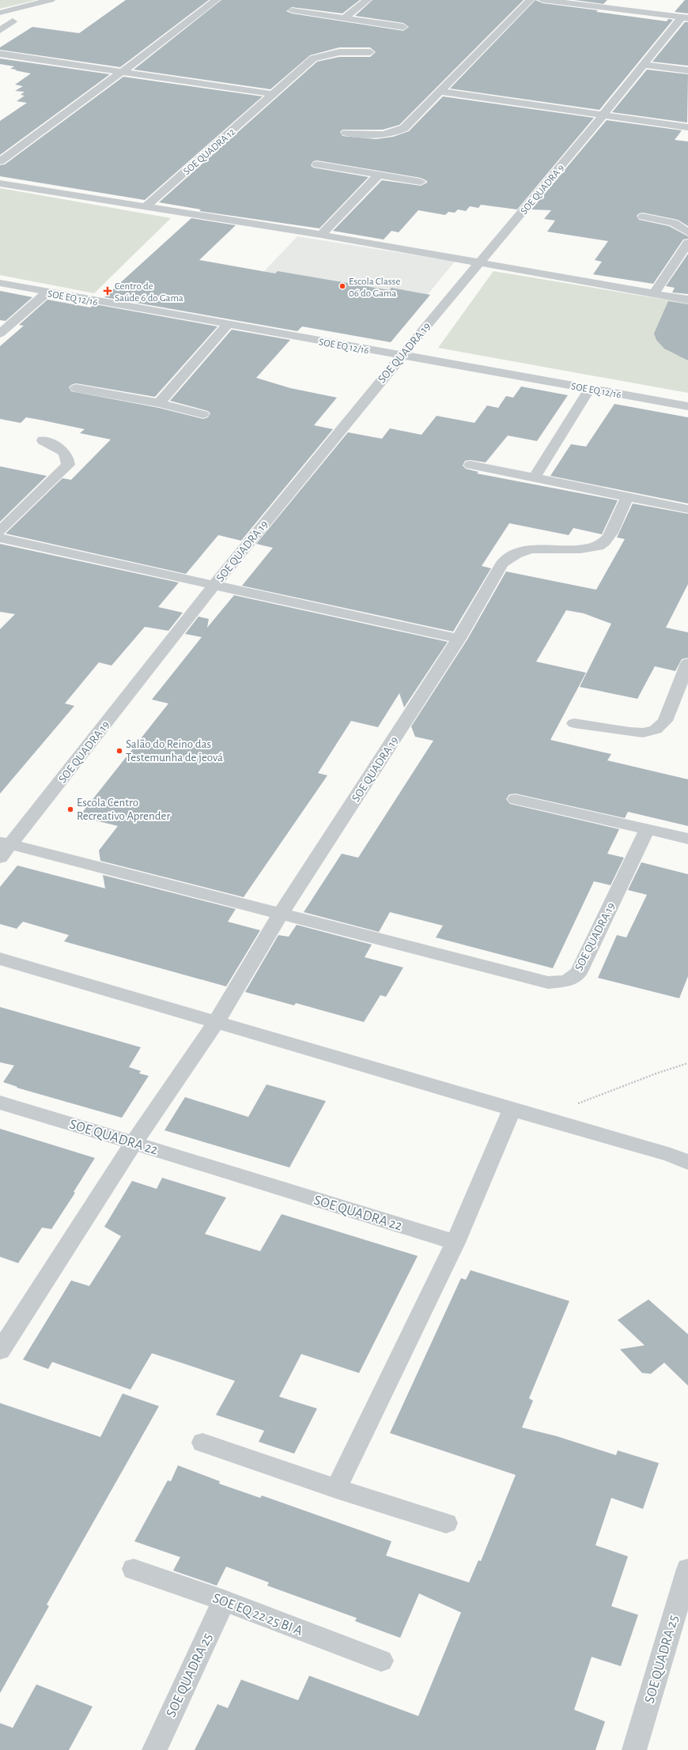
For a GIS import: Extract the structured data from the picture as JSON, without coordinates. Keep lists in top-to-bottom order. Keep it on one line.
{"streets":{"street":["SOE QUADRA 12","SOE QUADRA 9","SOE EQ 12/16","SOE QUADRA 19","SOE QUADRA 22","SOE EQ 22 25 BI A","SOE QUADRA 25"]},"crossings":[["SOE QUADRA 9","SOE QUADRA 19"],["SOE EQ 12/16","SOE QUADRA 19"],["SOE EQ 22 25 BI A","SOE QUADRA 25"]],"places":{"other":["Escola Classe 06 do Gama","Salão do Reino das Testemunha de jeová","Escola Centro Recreativo Aprender"],"health":["Centro de Saúde 6 do Gama"]}}
